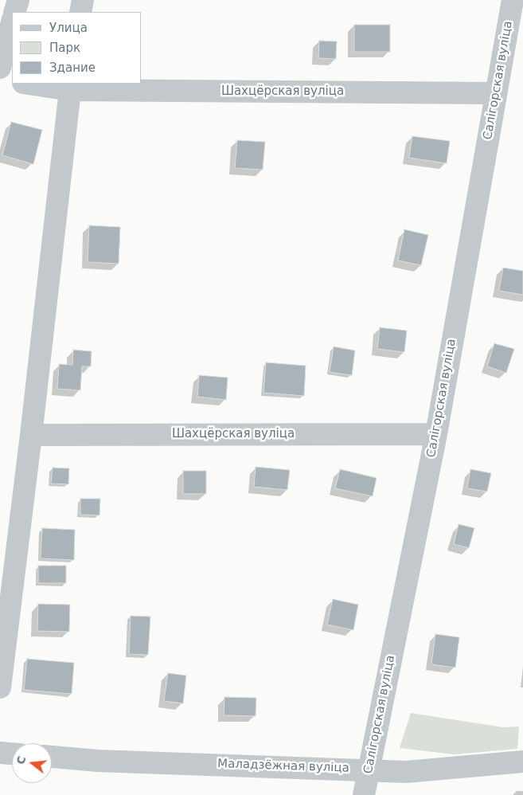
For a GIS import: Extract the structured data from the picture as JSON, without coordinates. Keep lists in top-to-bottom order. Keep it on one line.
{"streets":{"street":["Салігорская вуліца","Шахцёрская вуліца","Маладзёжная вуліца"]},"crossings":[["Салігорская вуліца","Шахцёрская вуліца"],["Салігорская вуліца","Маладзёжная вуліца"]],"legend":["Улица","Парк","Здание"],"north":"left"}
